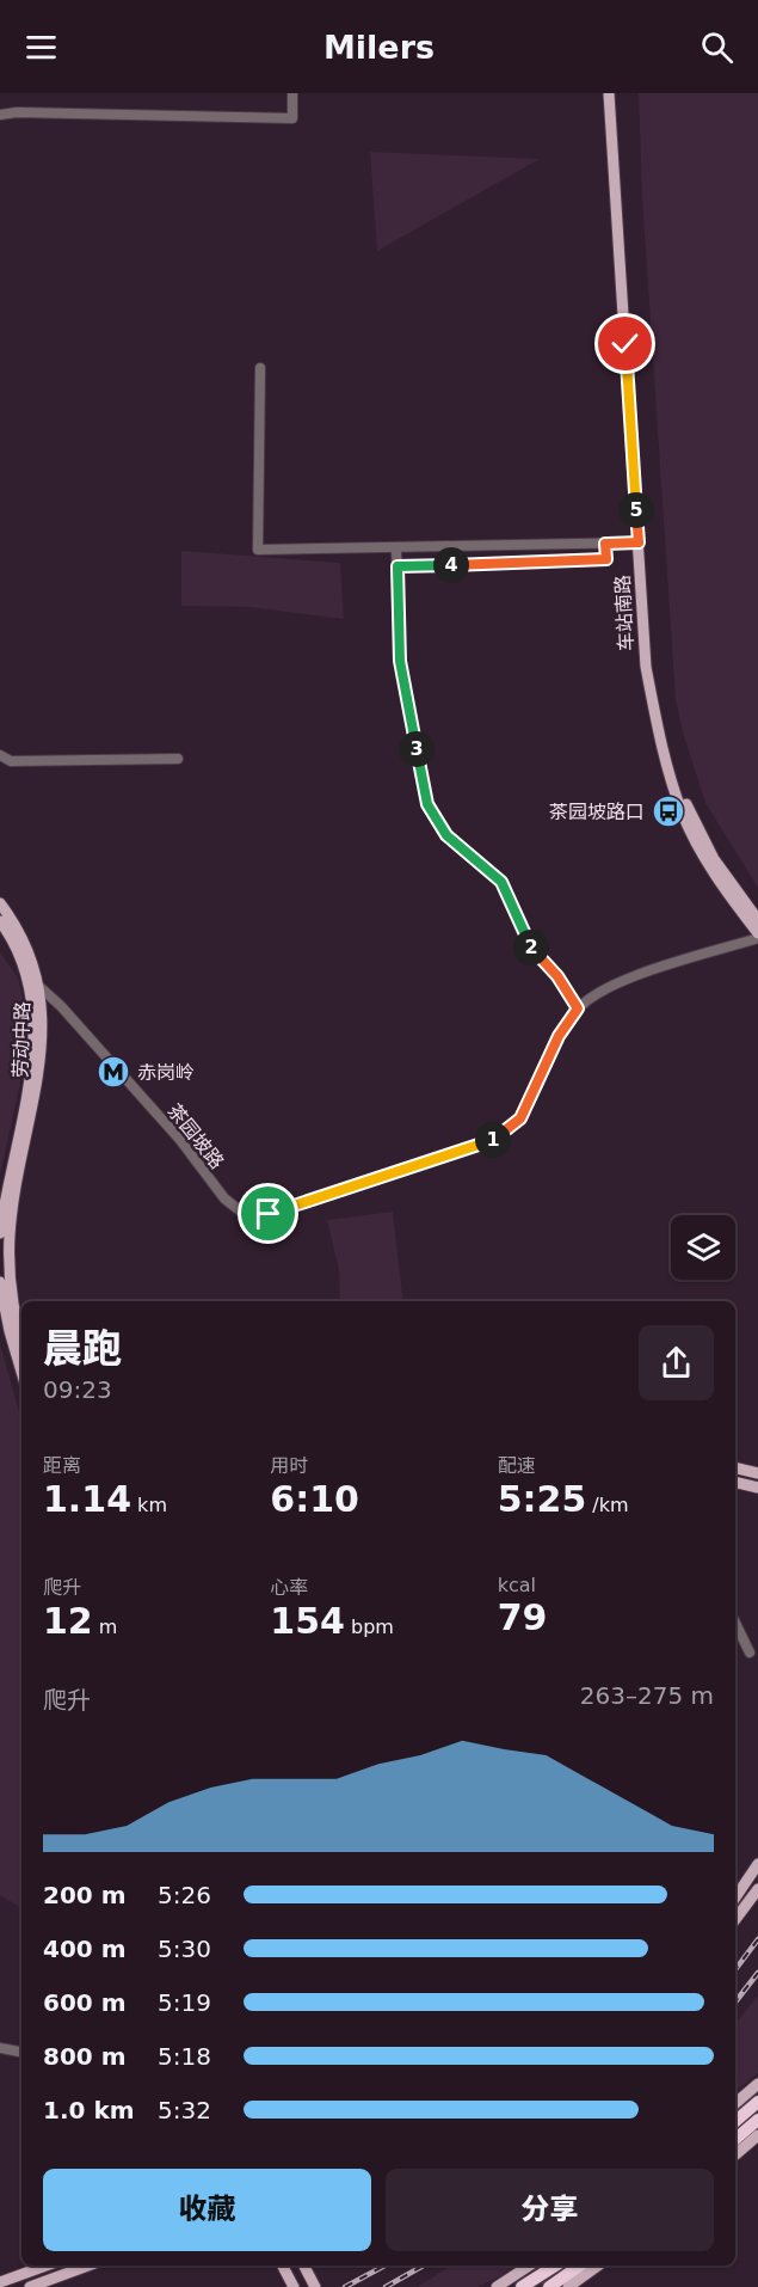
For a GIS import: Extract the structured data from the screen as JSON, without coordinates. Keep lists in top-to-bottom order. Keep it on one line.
{"streets":{"main road":["车站南路","劳动中路"],"street":["茶园坡路"]},"crossings":[["车站南路","茶园坡路"],["劳动中路","茶园坡路"]],"places":{"bus stop":["茶园坡路口"],"metro station":["赤岗岭"]},"page":{"header":"Milers","pins":["5","4","3","2","1"],"heading":["晨跑","09:23"],"stats":[["距离","1.14 km"],["用时","6:10"],["配速","5:25 /km"],["爬升","12 m"],["心率","154 bpm"],["kcal","79"]],"chart":["爬升","263–275 m"],"list":[{"name":"200 m","note":"5:26"},{"name":"400 m","note":"5:30"},{"name":"600 m","note":"5:19"},{"name":"800 m","note":"5:18"},{"name":"1.0 km","note":"5:32"}],"buttons":["收藏","分享"]}}
